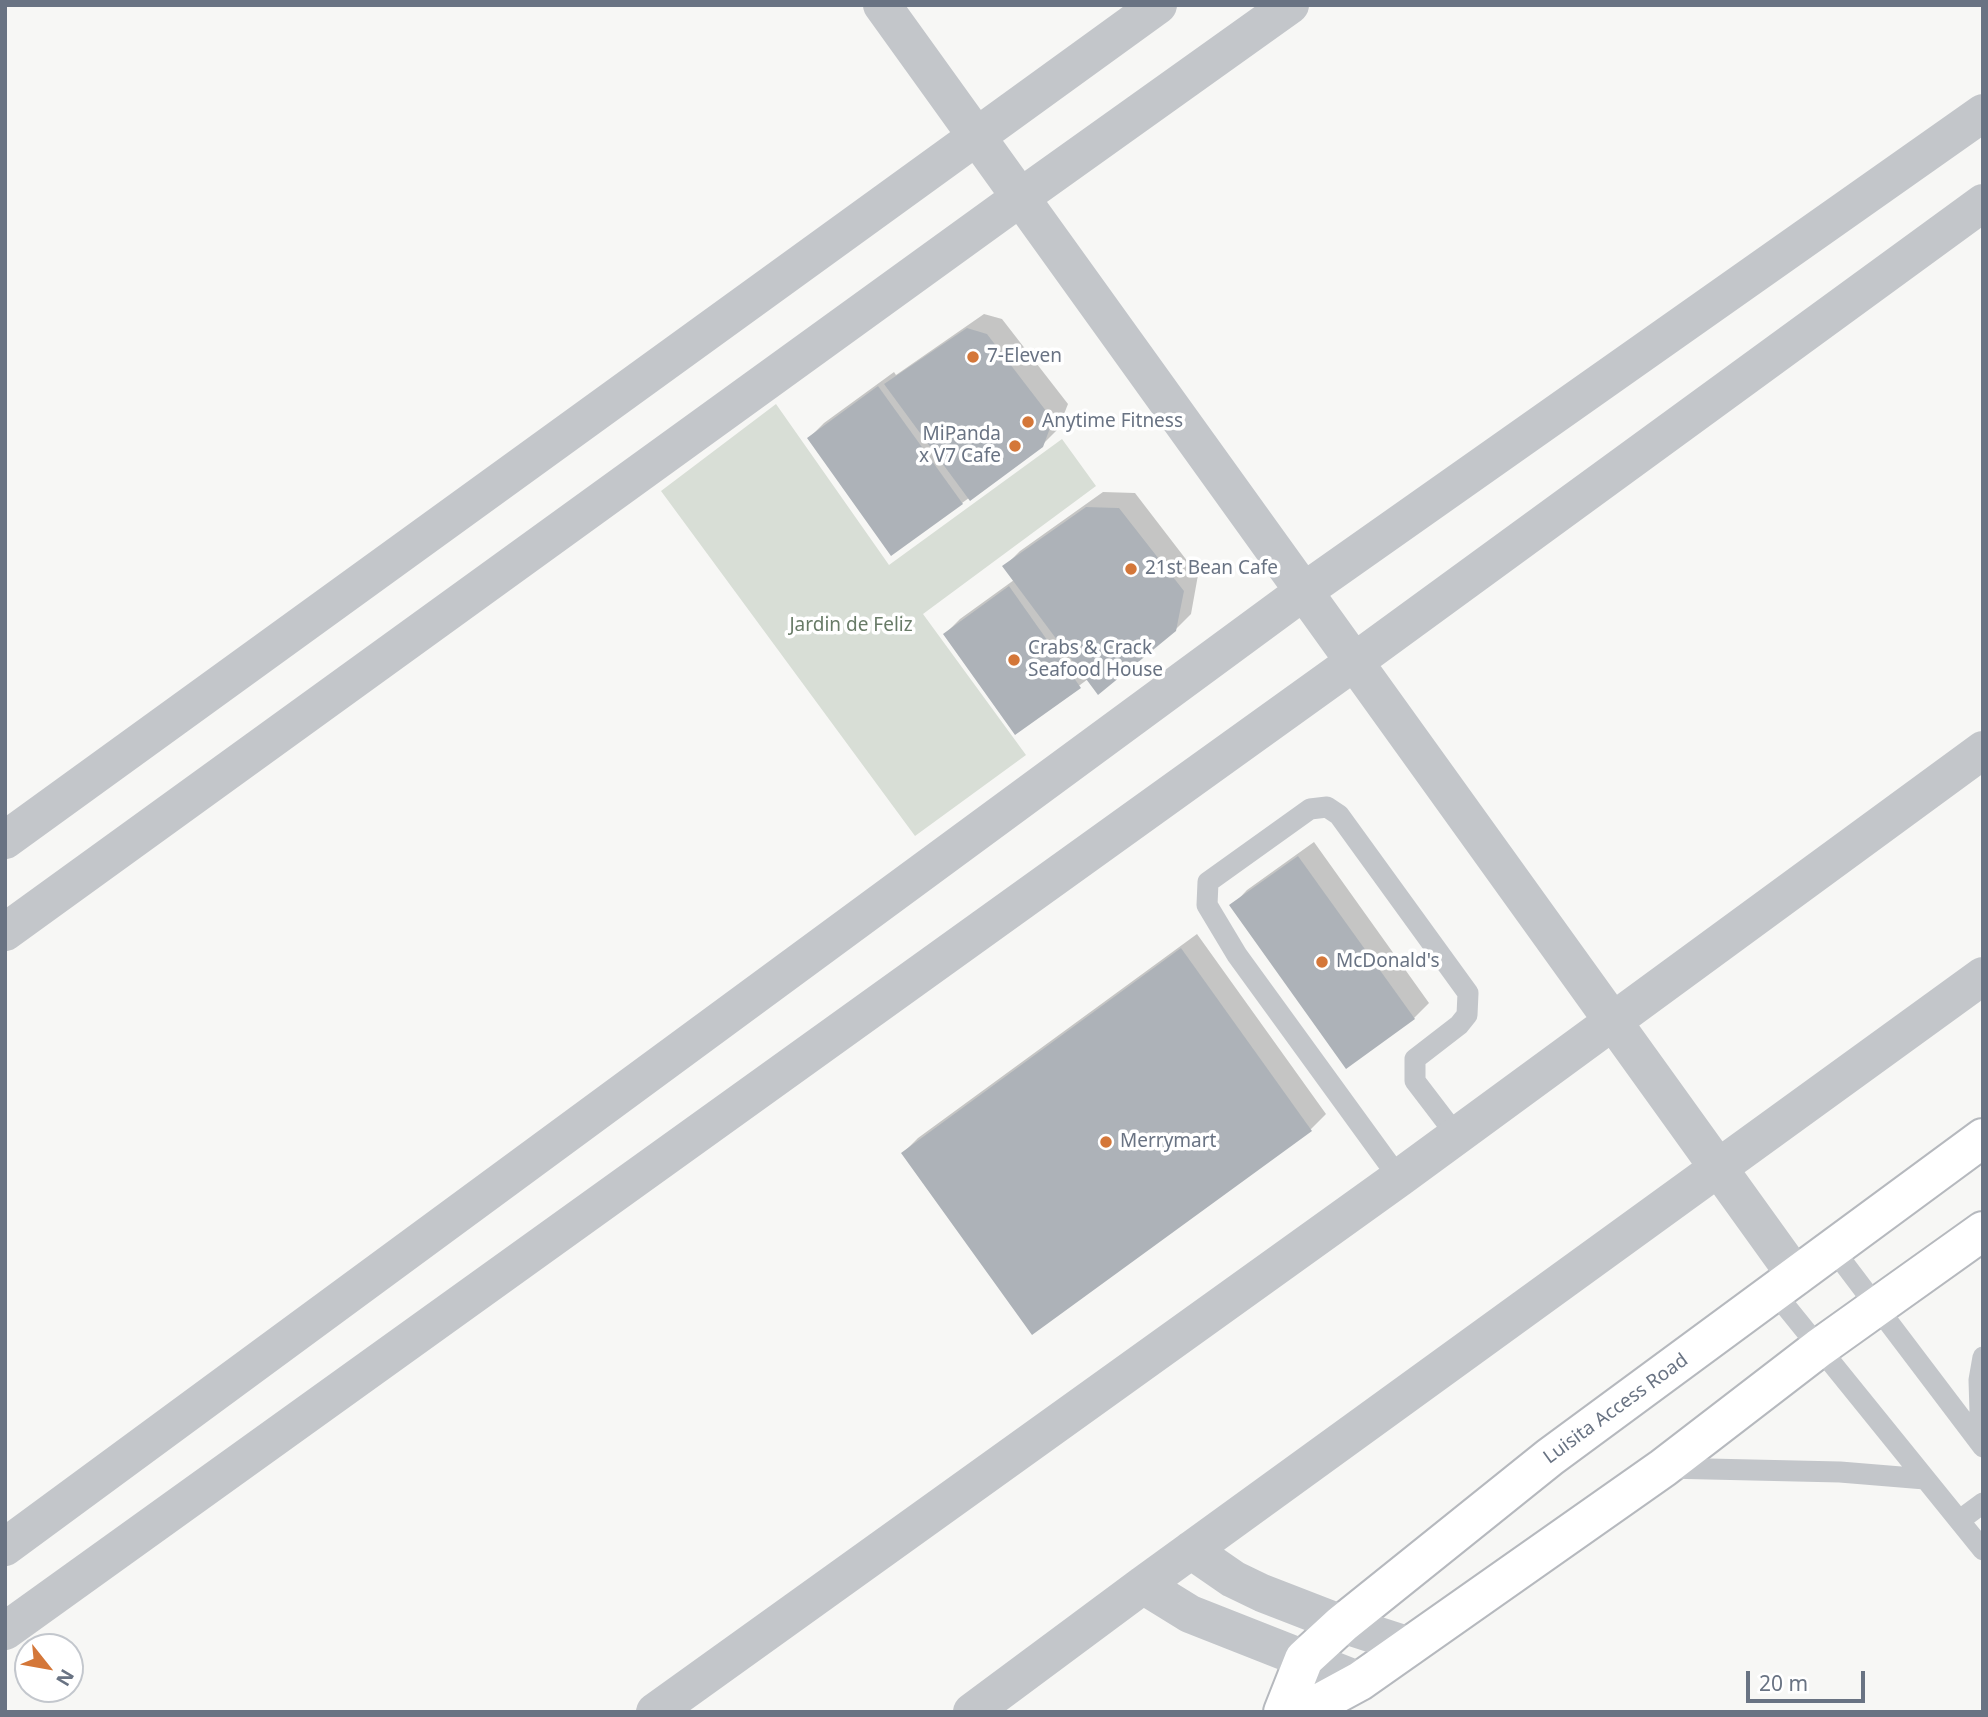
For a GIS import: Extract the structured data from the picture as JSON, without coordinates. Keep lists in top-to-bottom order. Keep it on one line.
{"streets":{"main road":["Luisita Access Road"]},"parks":["Jardin de Feliz"],"places":["7-Eleven","Anytime Fitness","MiPanda x V7 Cafe","21st Bean Cafe","Crabs & Crack Seafood House","McDonald's","Merrymart"],"scale_bar":"20 m","north":"bottom right"}
